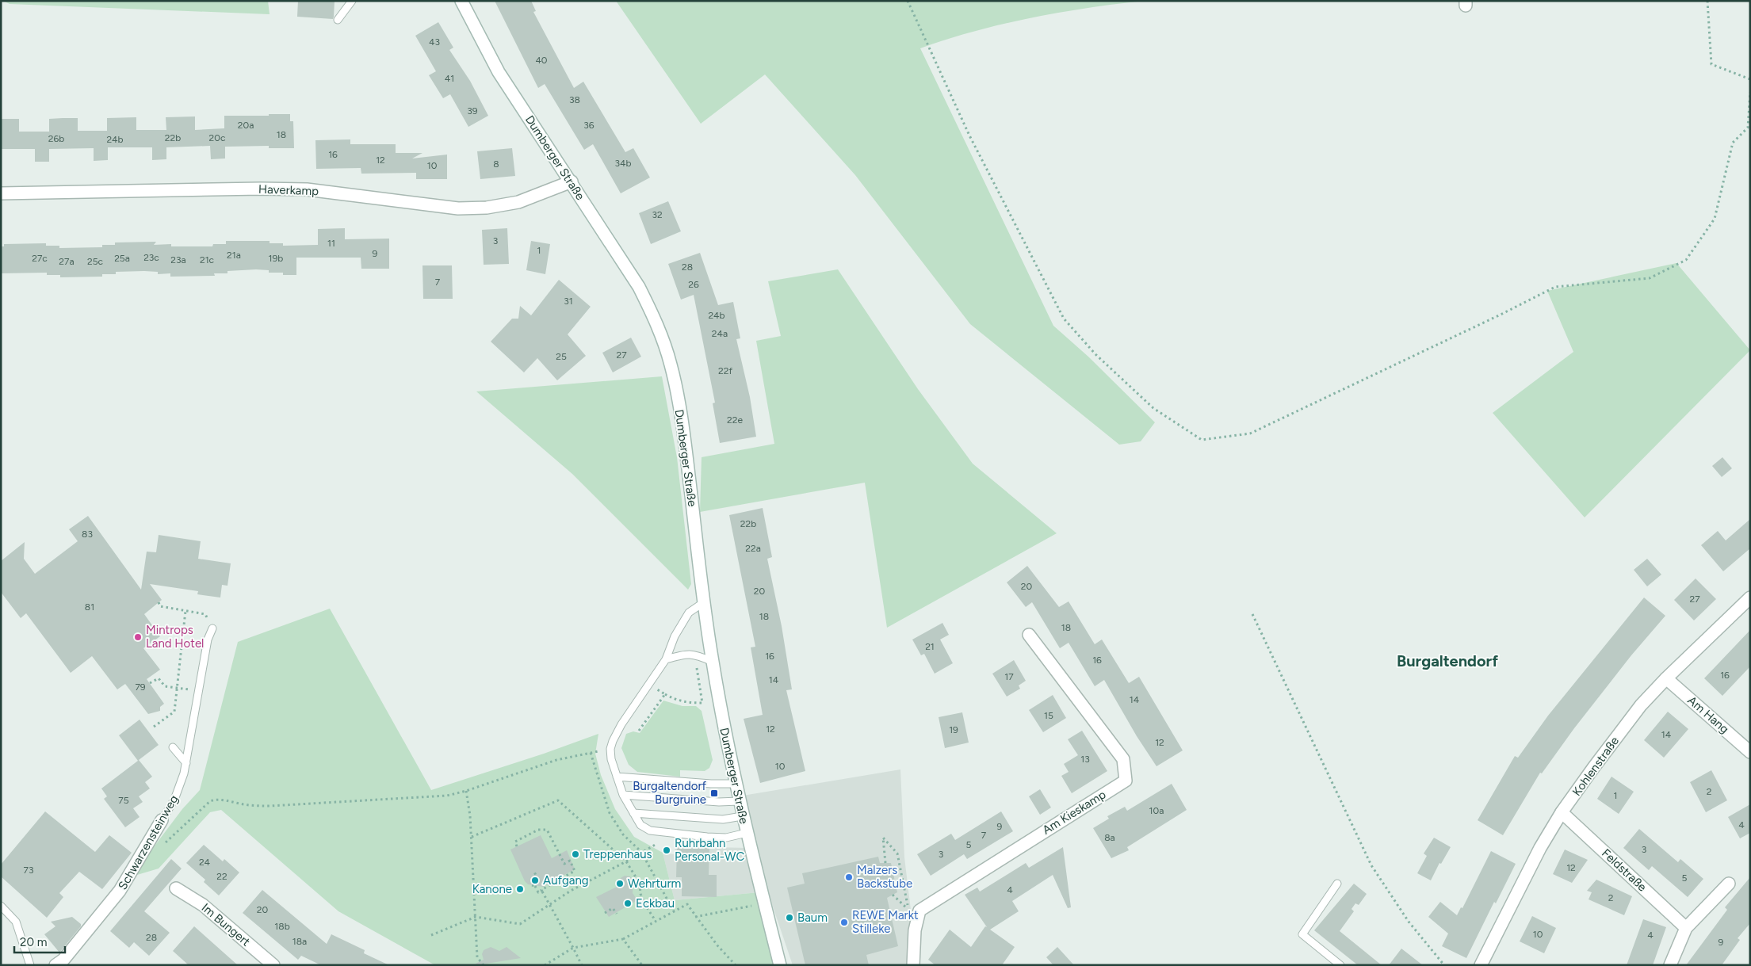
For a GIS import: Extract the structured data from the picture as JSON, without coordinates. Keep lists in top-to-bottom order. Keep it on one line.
{"streets":{"street":["Dumberger Straße","Haverkamp","Am Hang","Kohlenstraße","Am Kieskamp","Schwarzensteinweg","Feldstraße","Im Bungert"]},"crossings":[["Dumberger Straße","Haverkamp"],["Am Hang","Kohlenstraße"],["Kohlenstraße","Feldstraße"]],"districts":["Burgaltendorf"],"places":{"other":["Mintrops Land Hotel","Ruhrbahn Personal-WC","Treppenhaus","Malzers Backstube","Aufgang","Wehrturm","Kanone","Eckbau","Baum","REWE Markt Stilleke"],"transit":["Burgaltendorf Burgruine"]},"house_numbers":["43","40","41","38","39","20a","36","18","22b","20c","26b","24b","16","12","34b","8","10","32","3","11","1","9","21a","23c","27c","25a","19b","23a","21c","27a","25c","28","7","26","31","24b","24a","27","25","22f","22e","22b","83","22a","20","20","27","81","18","18","21","16","16","16","17","14","79","14","15","12","19","14","12","13","10","2","1","75","10a","4","9","7","8a","5","3","3","24","12","73","22","5","4","2","20","18b","10","4","28","18a","9"],"scale_bar":"20 m"}
